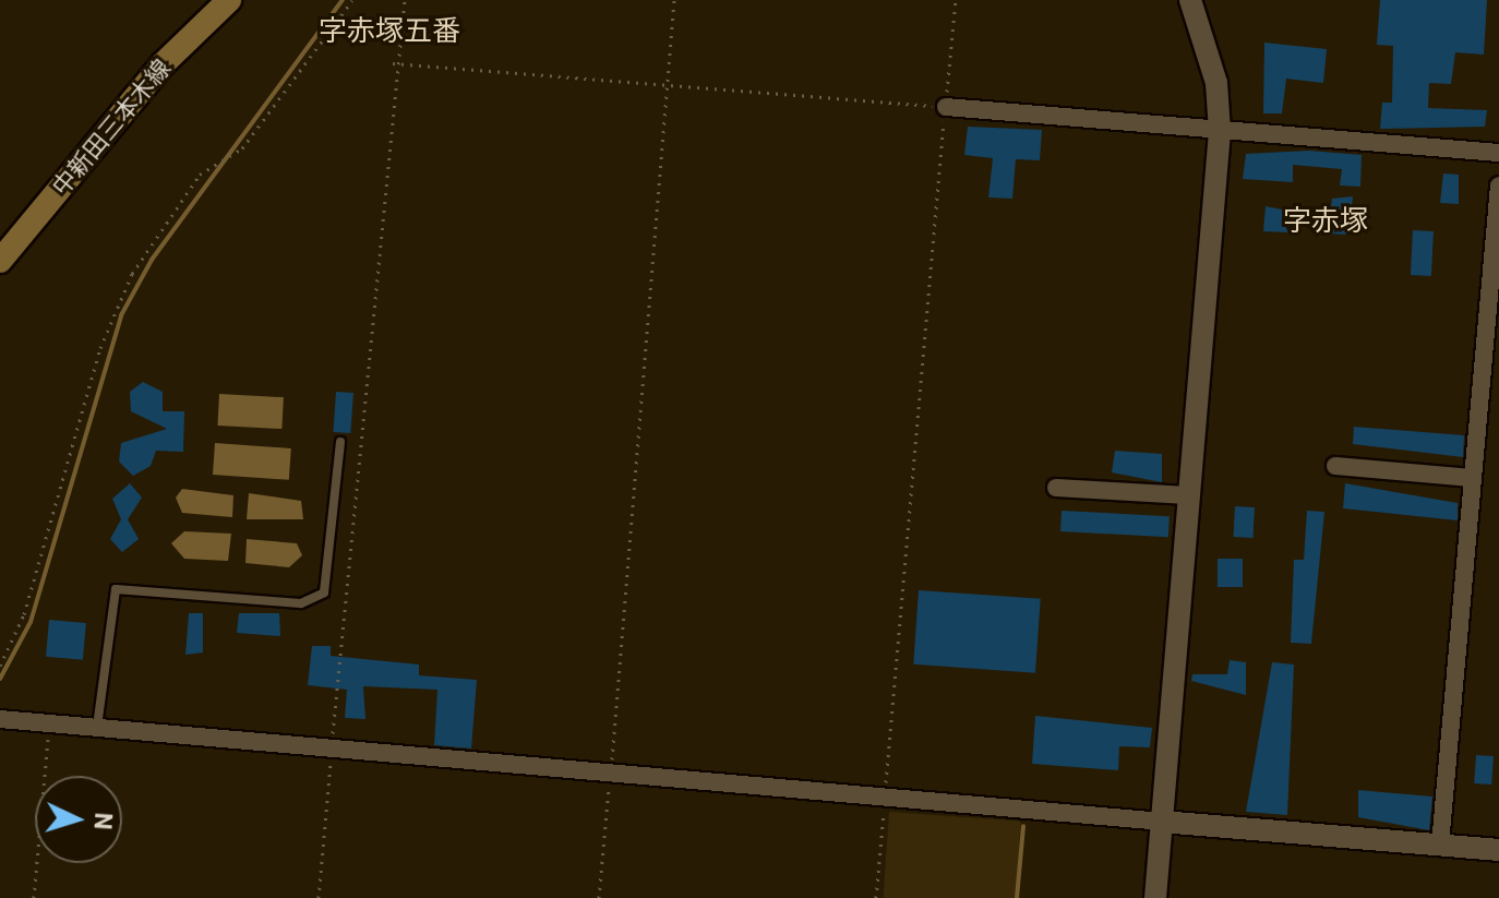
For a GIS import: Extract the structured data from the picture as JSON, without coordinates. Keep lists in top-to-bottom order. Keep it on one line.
{"streets":{"main road":["中新田三本木線"]},"districts":["字赤塚五番","字赤塚"],"north":"right"}
